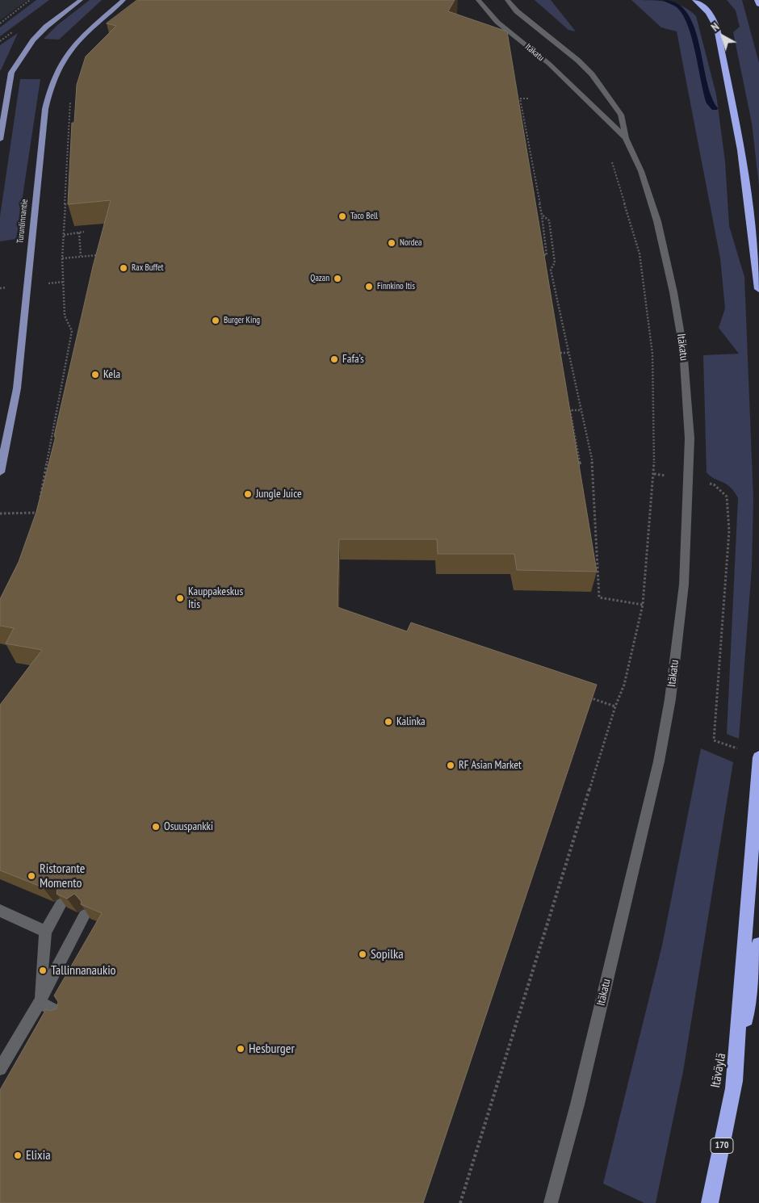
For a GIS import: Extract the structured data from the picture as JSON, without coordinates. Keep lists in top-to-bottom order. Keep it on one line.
{"streets":{"highway":["Itäväylä","170"],"main road":["Turunlinnantie"],"street":["Itäkatu"]},"places":["Taco Bell","Nordea","Rax Buffet","Qazan","Finnkino Itis","Burger King","Fafa’s","Kela","Jungle Juice","Kauppakeskus Itis","Kalinka","RF Asian Market","Osuuspankki","Ristorante Momento","Sopilka","Tallinnanaukio","Hesburger","Elixia"],"north":"top left"}
